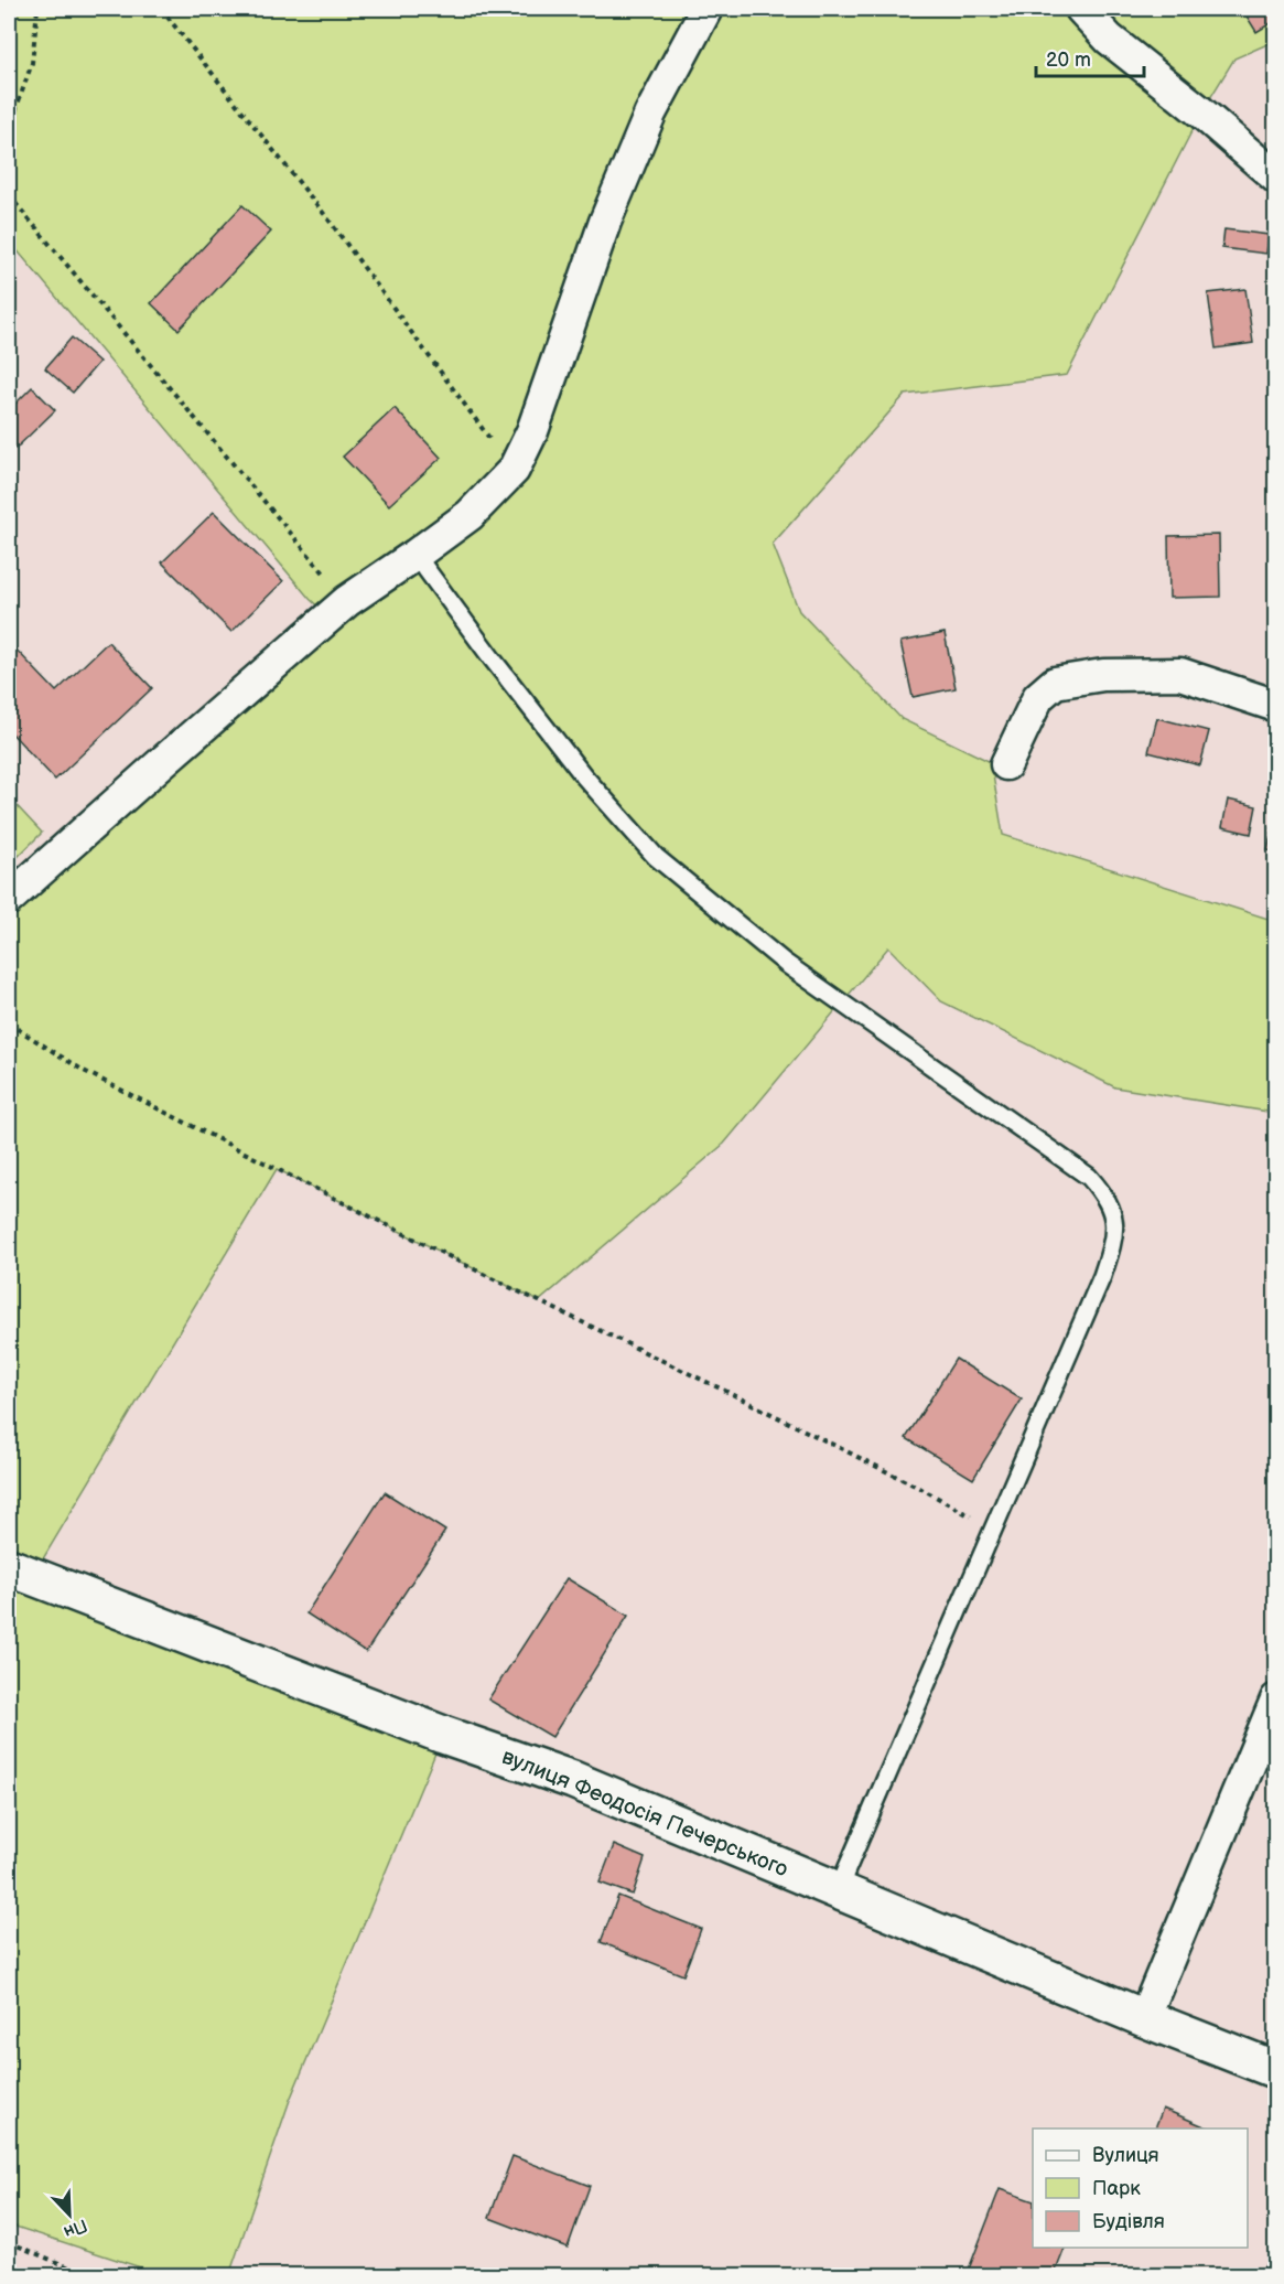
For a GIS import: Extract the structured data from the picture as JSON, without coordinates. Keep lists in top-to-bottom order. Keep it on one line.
{"streets":{"street":["вулиця Феодосія Печерського"]},"legend":["Вулиця","Парк","Будівля"],"scale_bar":"20 m","north":"bottom right"}
